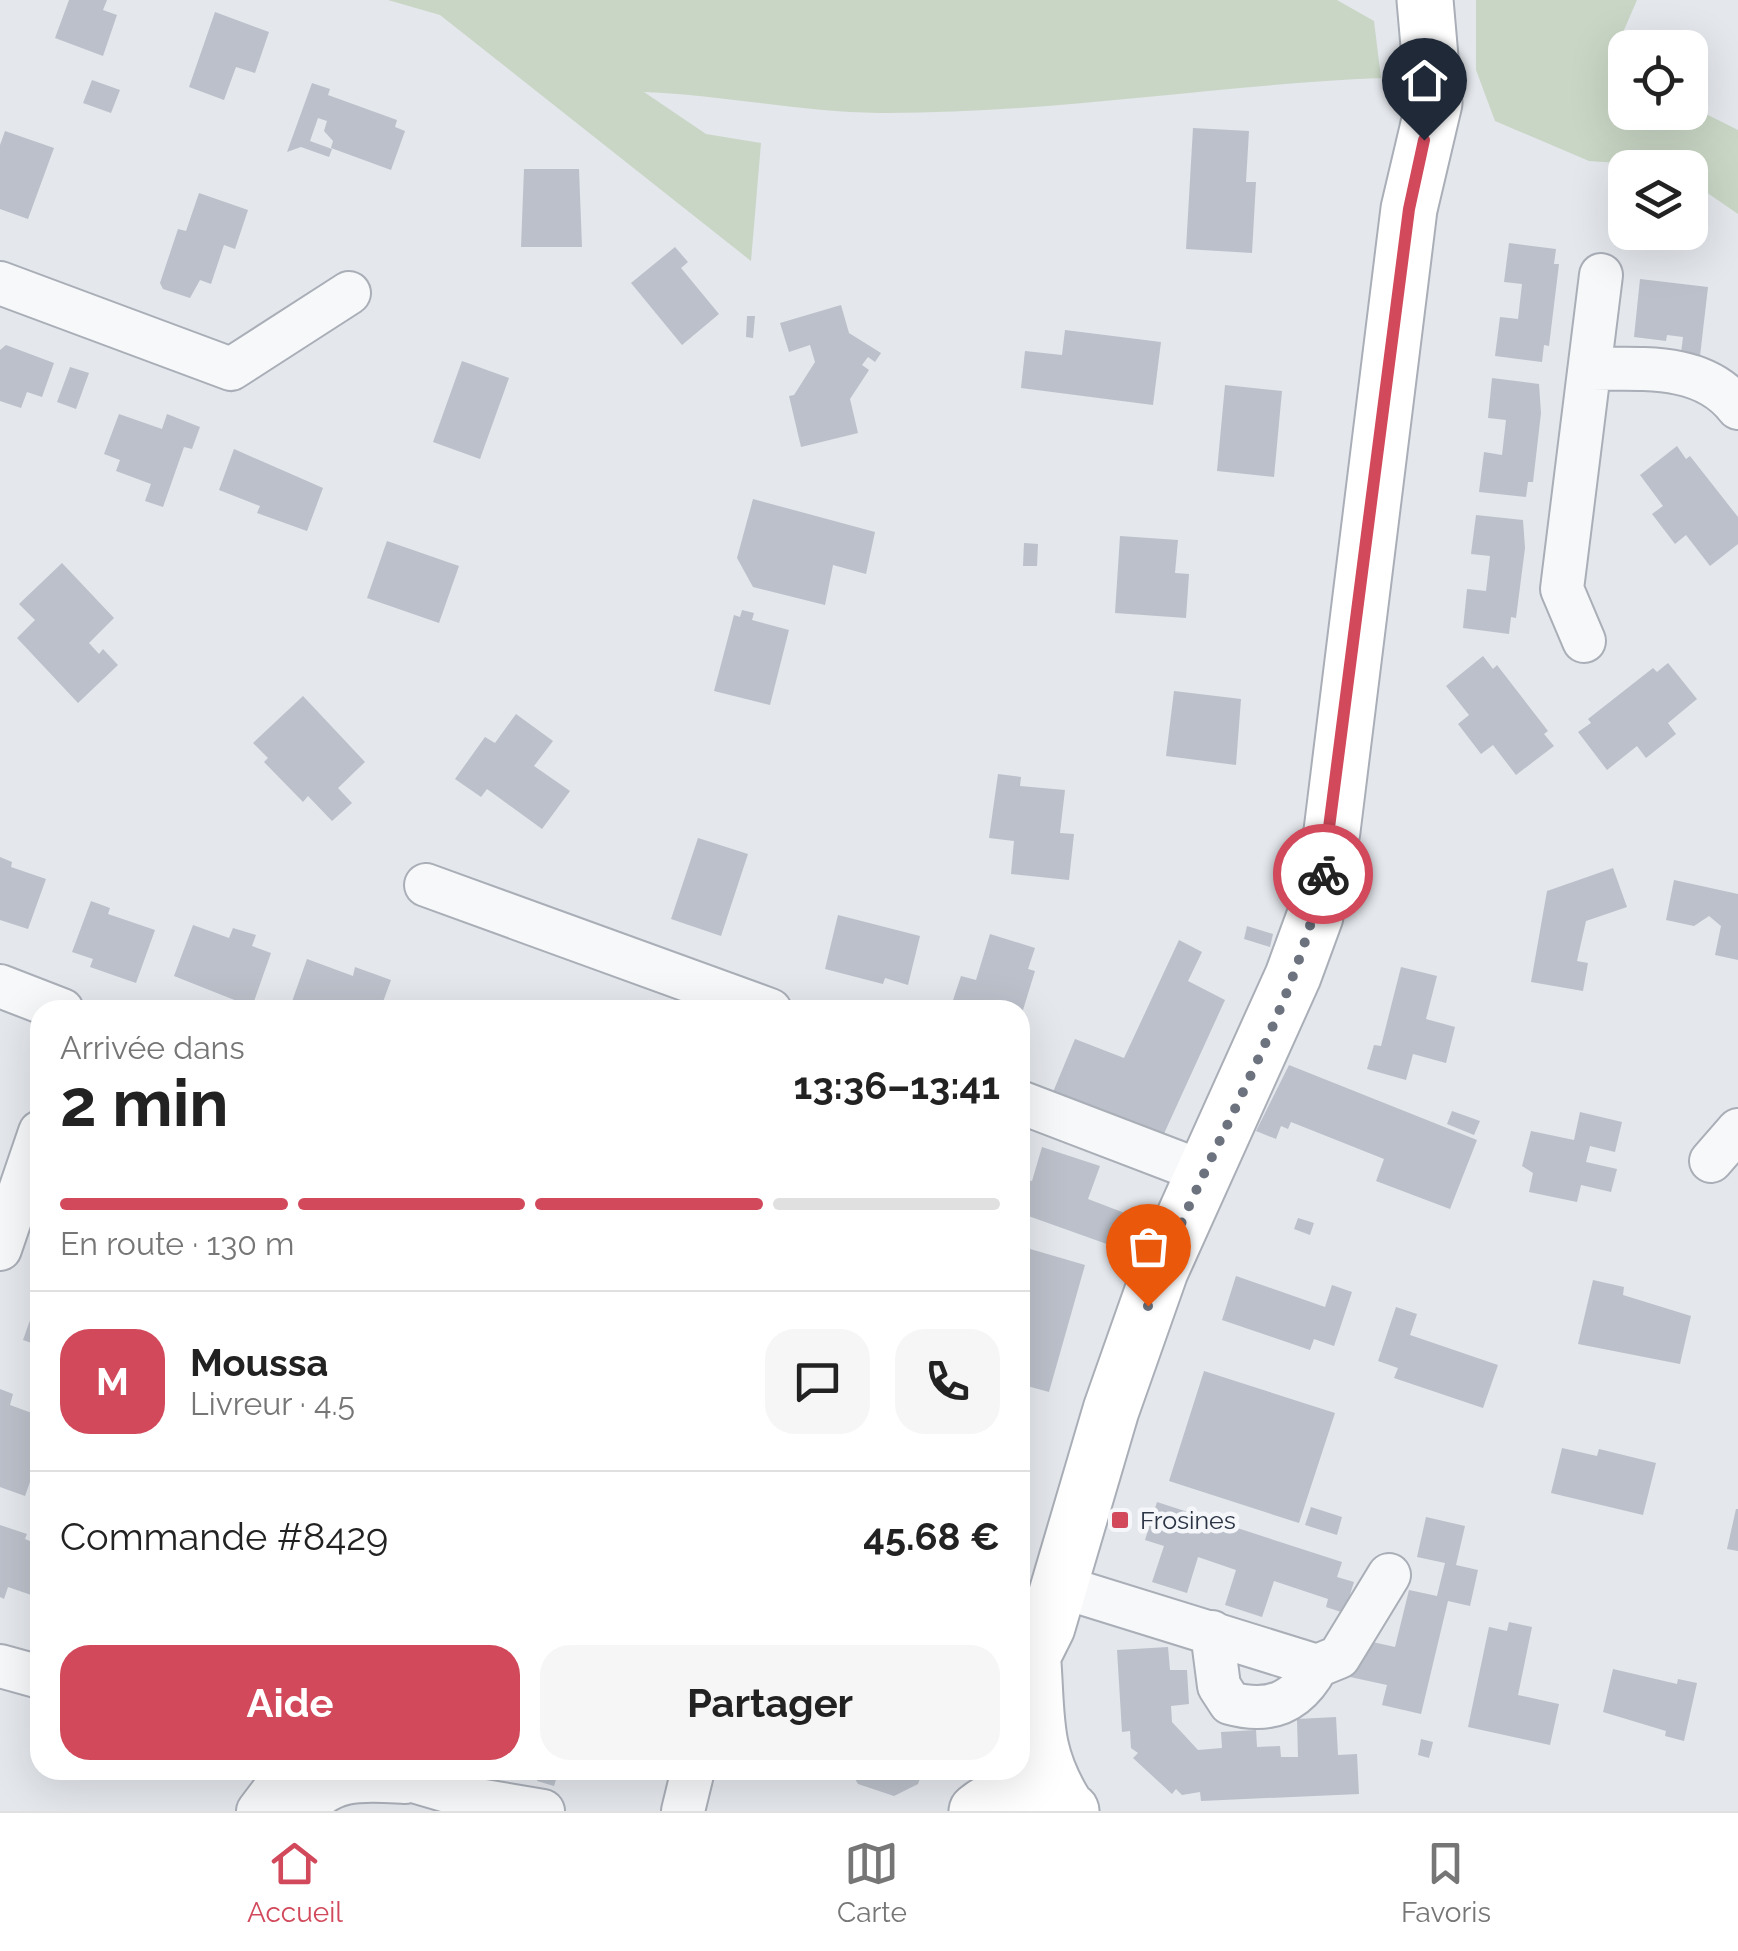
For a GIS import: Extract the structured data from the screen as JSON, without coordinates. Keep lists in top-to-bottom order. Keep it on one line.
{"places":{"transit":["Frosines"]},"page":{"heading":["2 min","Arrivée dans","13:36–13:41"],"panel":["Moussa","Livreur · 4.5","Commande #8429","45.68 €"],"bar":"En route · 130 m","round":"M","buttons":["Aide","Partager"],"tabs":["Accueil","Carte","Favoris"]}}
